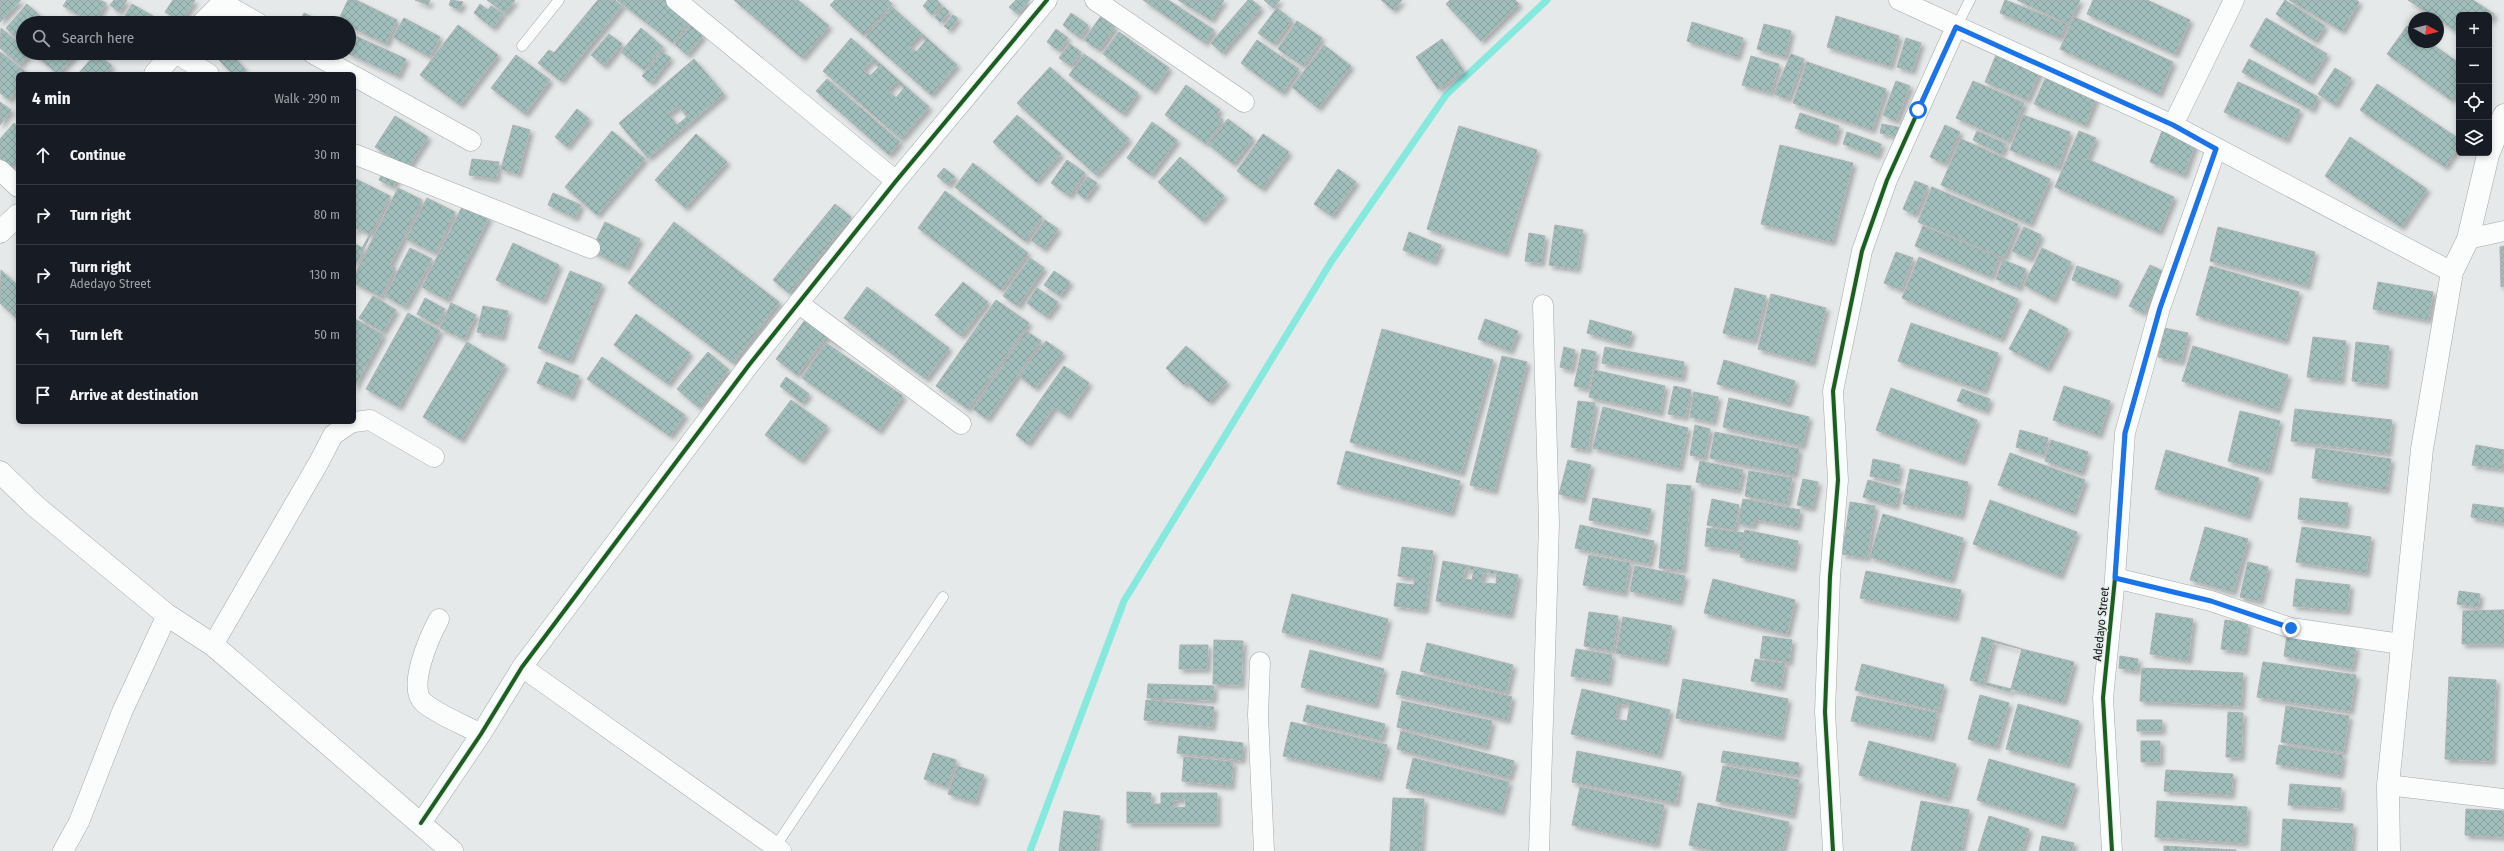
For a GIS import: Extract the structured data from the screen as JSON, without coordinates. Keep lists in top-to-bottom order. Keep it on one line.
{"streets":{"street":["Adedayo Street"]},"north":"right","page":{"map_buttons":["+","−"],"search":"Search here","heading":["4 min","Walk · 290 m"],"list":[["Continue","30 m"],["Turn right","80 m"],["Turn right","Adedayo Street","130 m"],["Turn left","50 m"],"Arrive at destination"]}}
